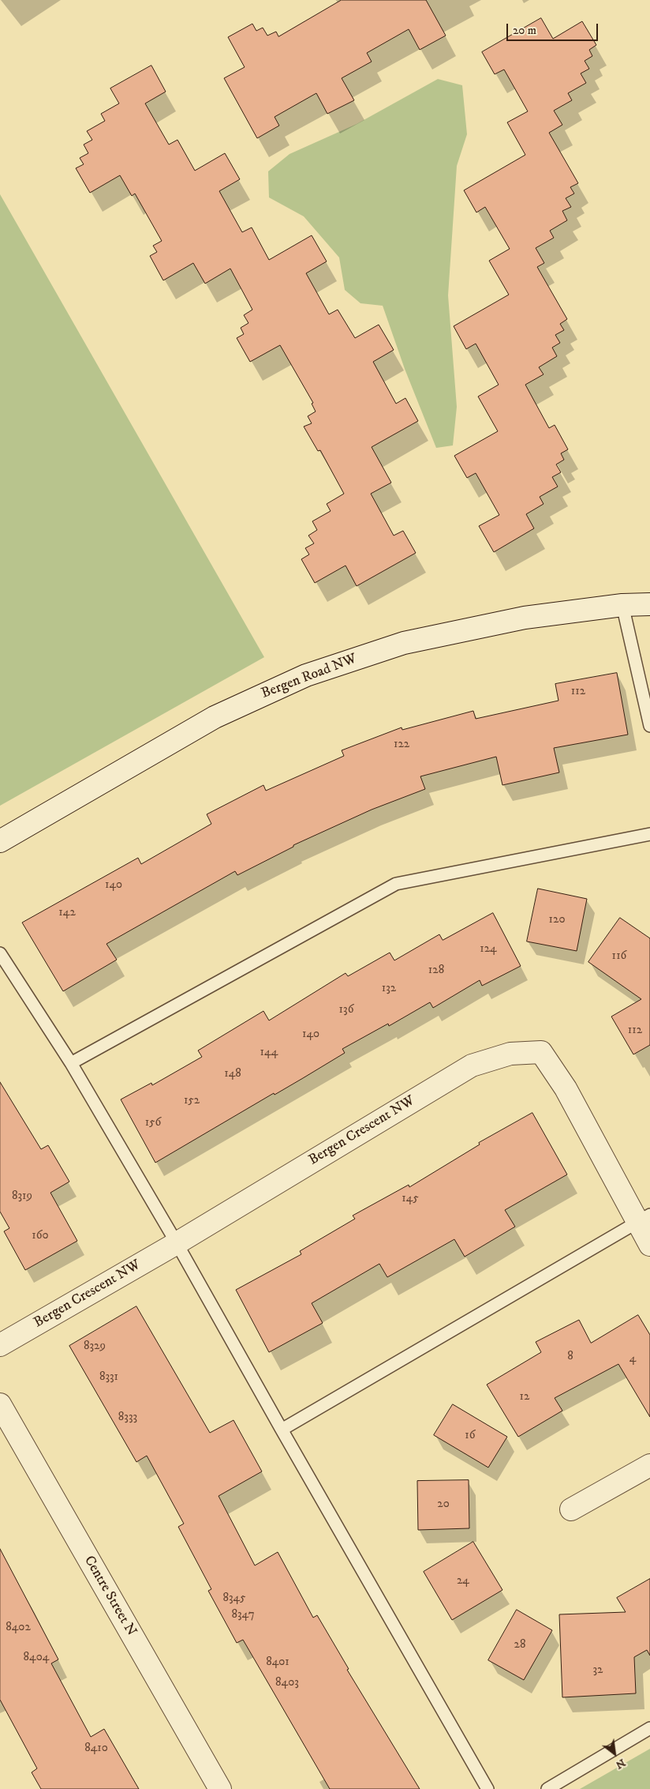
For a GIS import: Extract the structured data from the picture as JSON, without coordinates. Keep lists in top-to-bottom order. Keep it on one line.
{"streets":{"street":["Bergen Road NW","Bergen Crescent NW","Centre Street N"]},"house_numbers":["112","122","140","142","120","124","116","128","132","136","112","140","144","148","152","156","8319","145","160","8329","8","4","8331","12","8333","16","20","24","8345","8347","8402","28","8404","8401","32","8403","8410"],"scale_bar":"20 m","north":"bottom right"}
